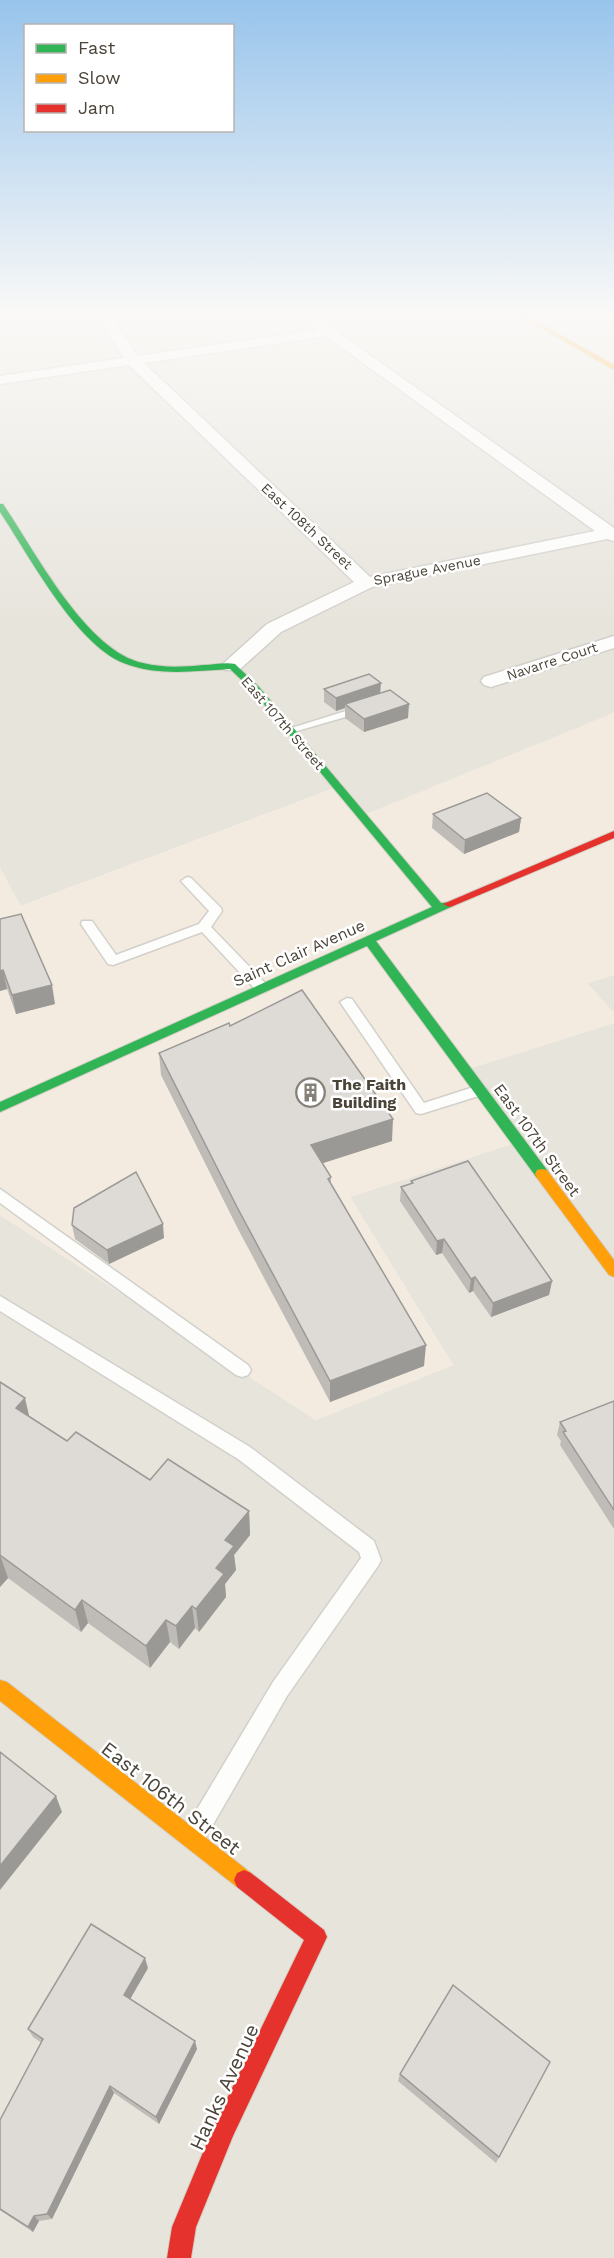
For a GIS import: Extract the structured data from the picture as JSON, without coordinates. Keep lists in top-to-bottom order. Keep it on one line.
{"streets":{"street":["East 108th Street","Sprague Avenue","Navarre Court","East 107th Street","Saint Clair Avenue","East 106th Street","Hanks Avenue"]},"crossings":[["East 108th Street","Sprague Avenue"],["Sprague Avenue","East 107th Street"],["East 107th Street","Saint Clair Avenue"],["East 106th Street","Hanks Avenue"]],"places":{"building":["The Faith Building"]},"legend":["Fast","Slow","Jam"]}
